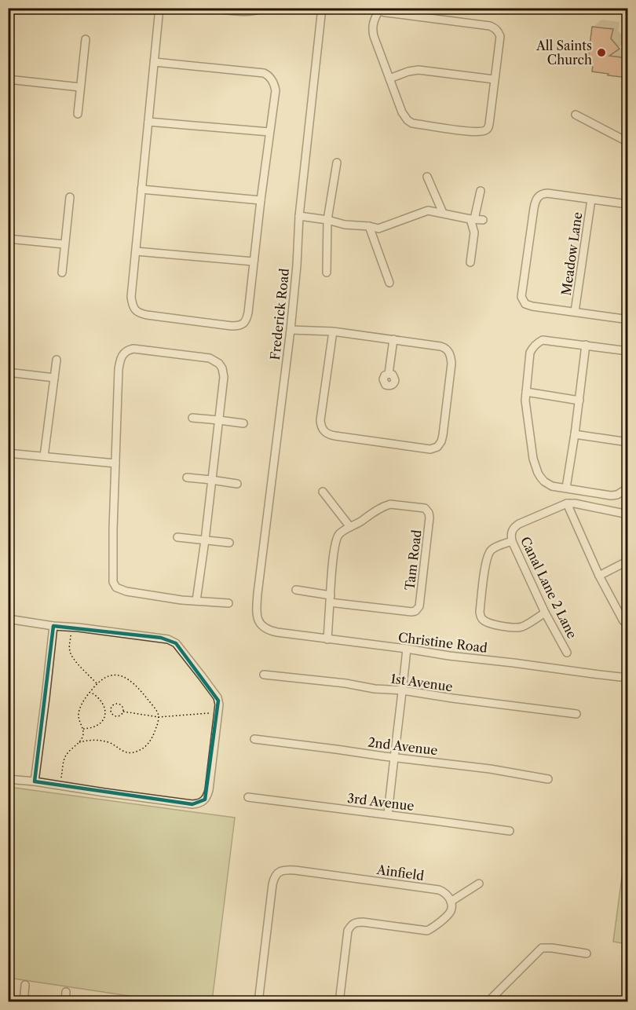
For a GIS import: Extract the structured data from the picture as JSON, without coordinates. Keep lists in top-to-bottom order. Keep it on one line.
{"streets":{"street":["Meadow Lane","Frederick Road","Tam Road","Canal Lane 2 Lane","Christine Road","1st Avenue","2nd Avenue","3rd Avenue","Ainfield"]},"crossings":[["Frederick Road","Christine Road"],["Tam Road","Christine Road"]],"places":["All Saints Church"]}
